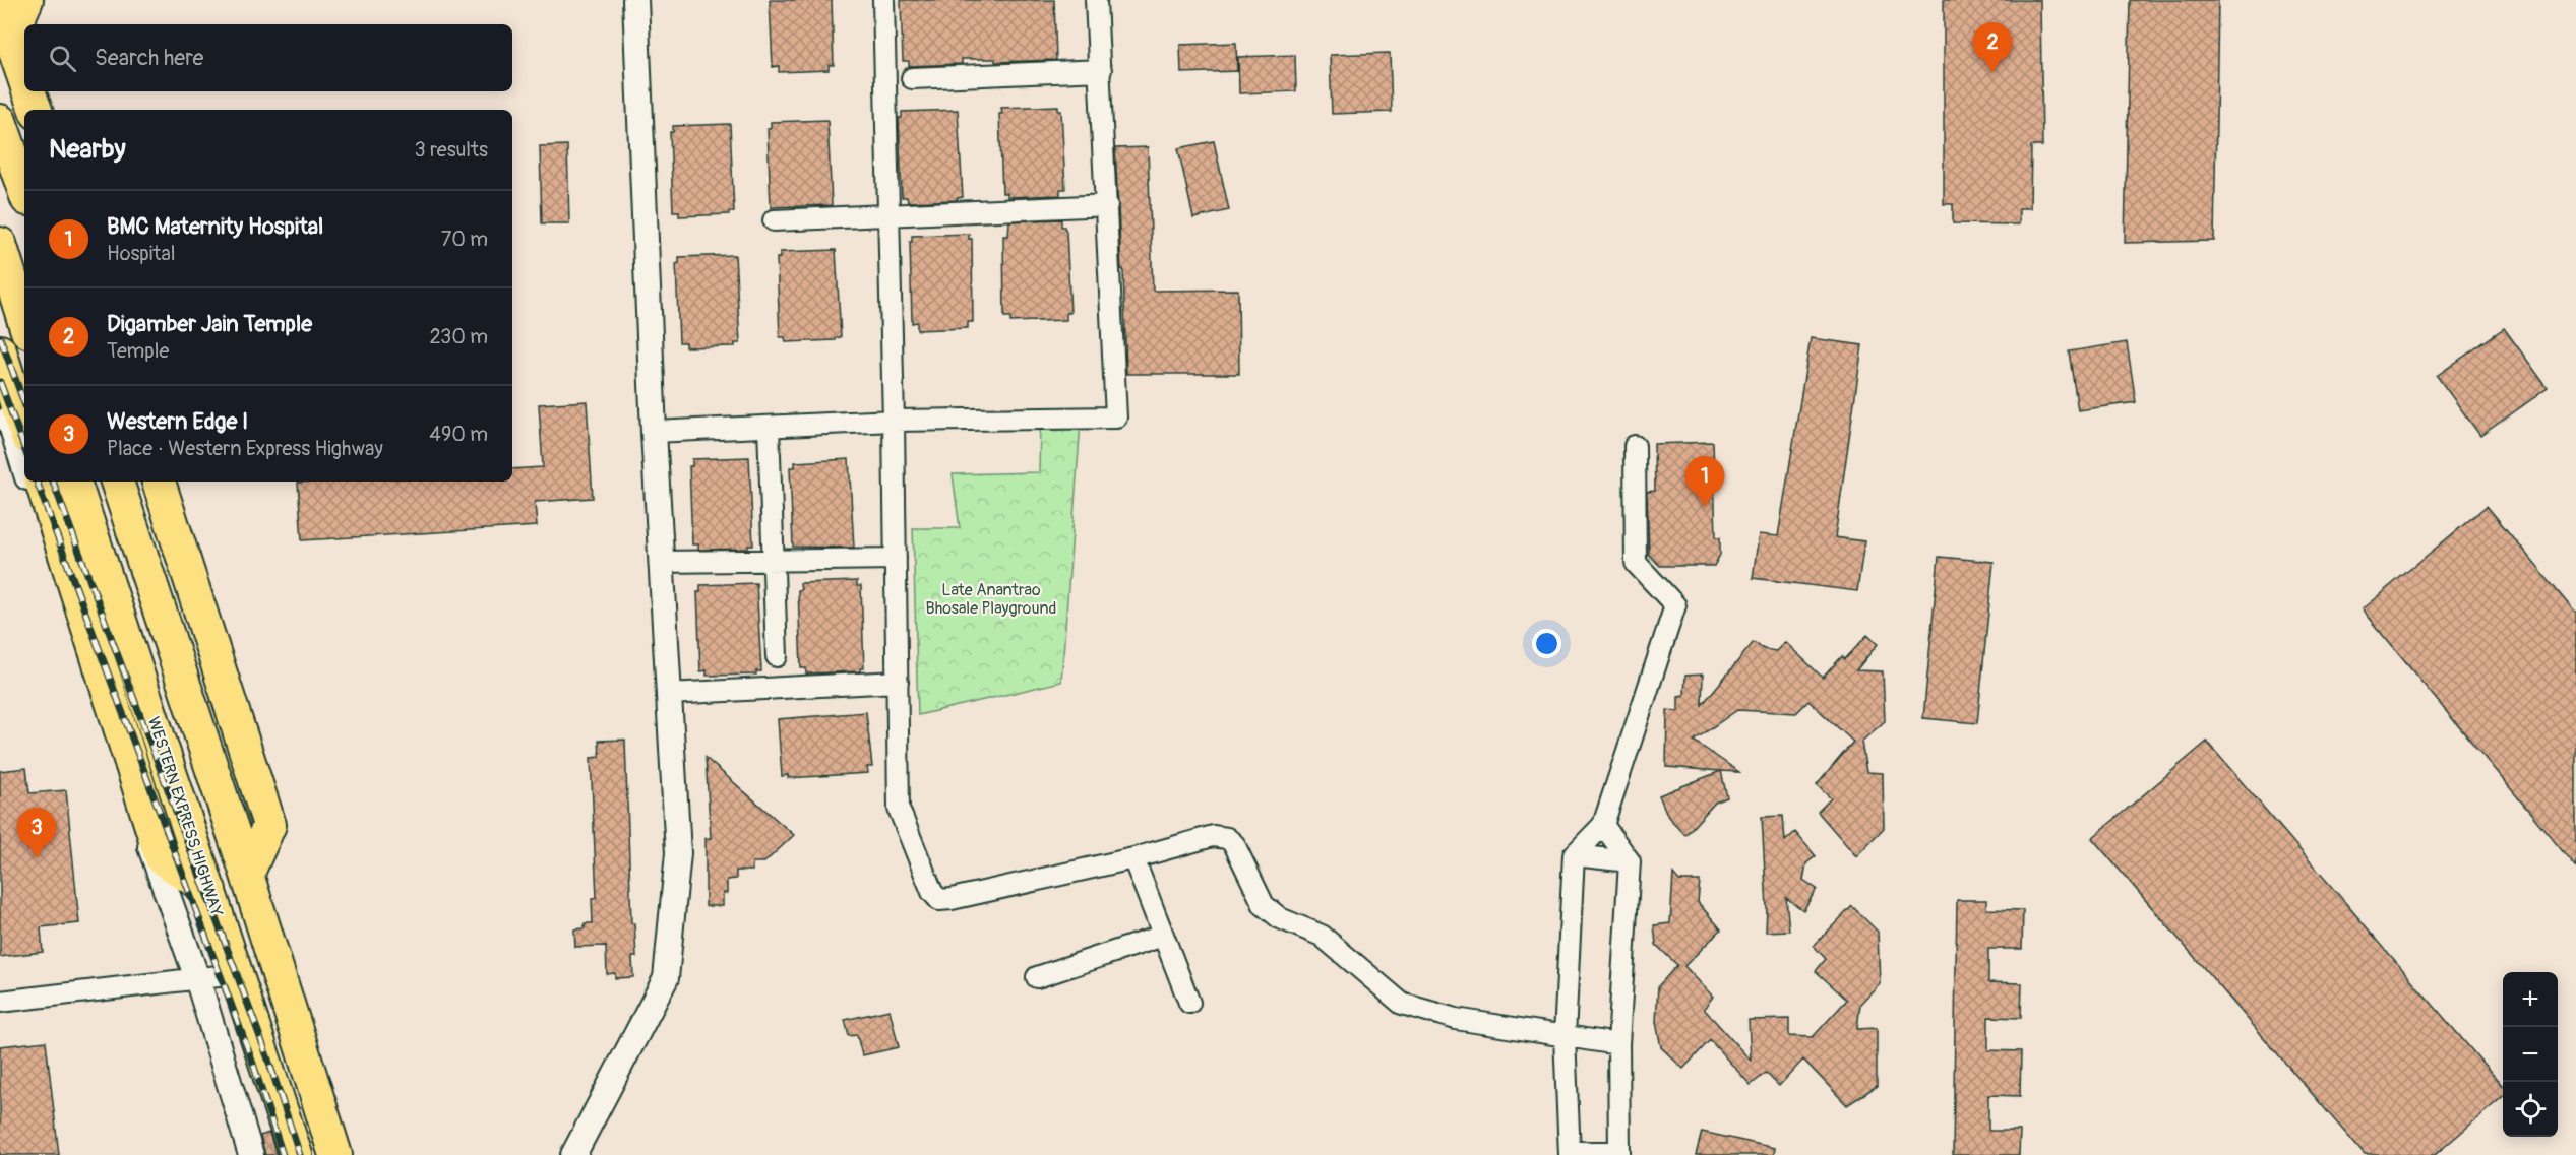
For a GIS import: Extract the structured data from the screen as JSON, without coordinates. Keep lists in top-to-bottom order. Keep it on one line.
{"streets":{"highway":["WESTERN EXPRESS HIGHWAY"]},"parks":["Late Anantrao Bhosale Playground"],"page":{"pins":["2","1","3"],"search":"Search here","heading":["Nearby","3 results"],"list":[{"mark":"1","name":"BMC Maternity Hospital","note":"Hospital","value":"70 m"},{"mark":"2","name":"Digamber Jain Temple","note":"Temple","value":"230 m"},{"mark":"3","name":"Western Edge I","note":"Place · Western Express Highway","value":"490 m"}],"map_buttons":["+","−"]}}
